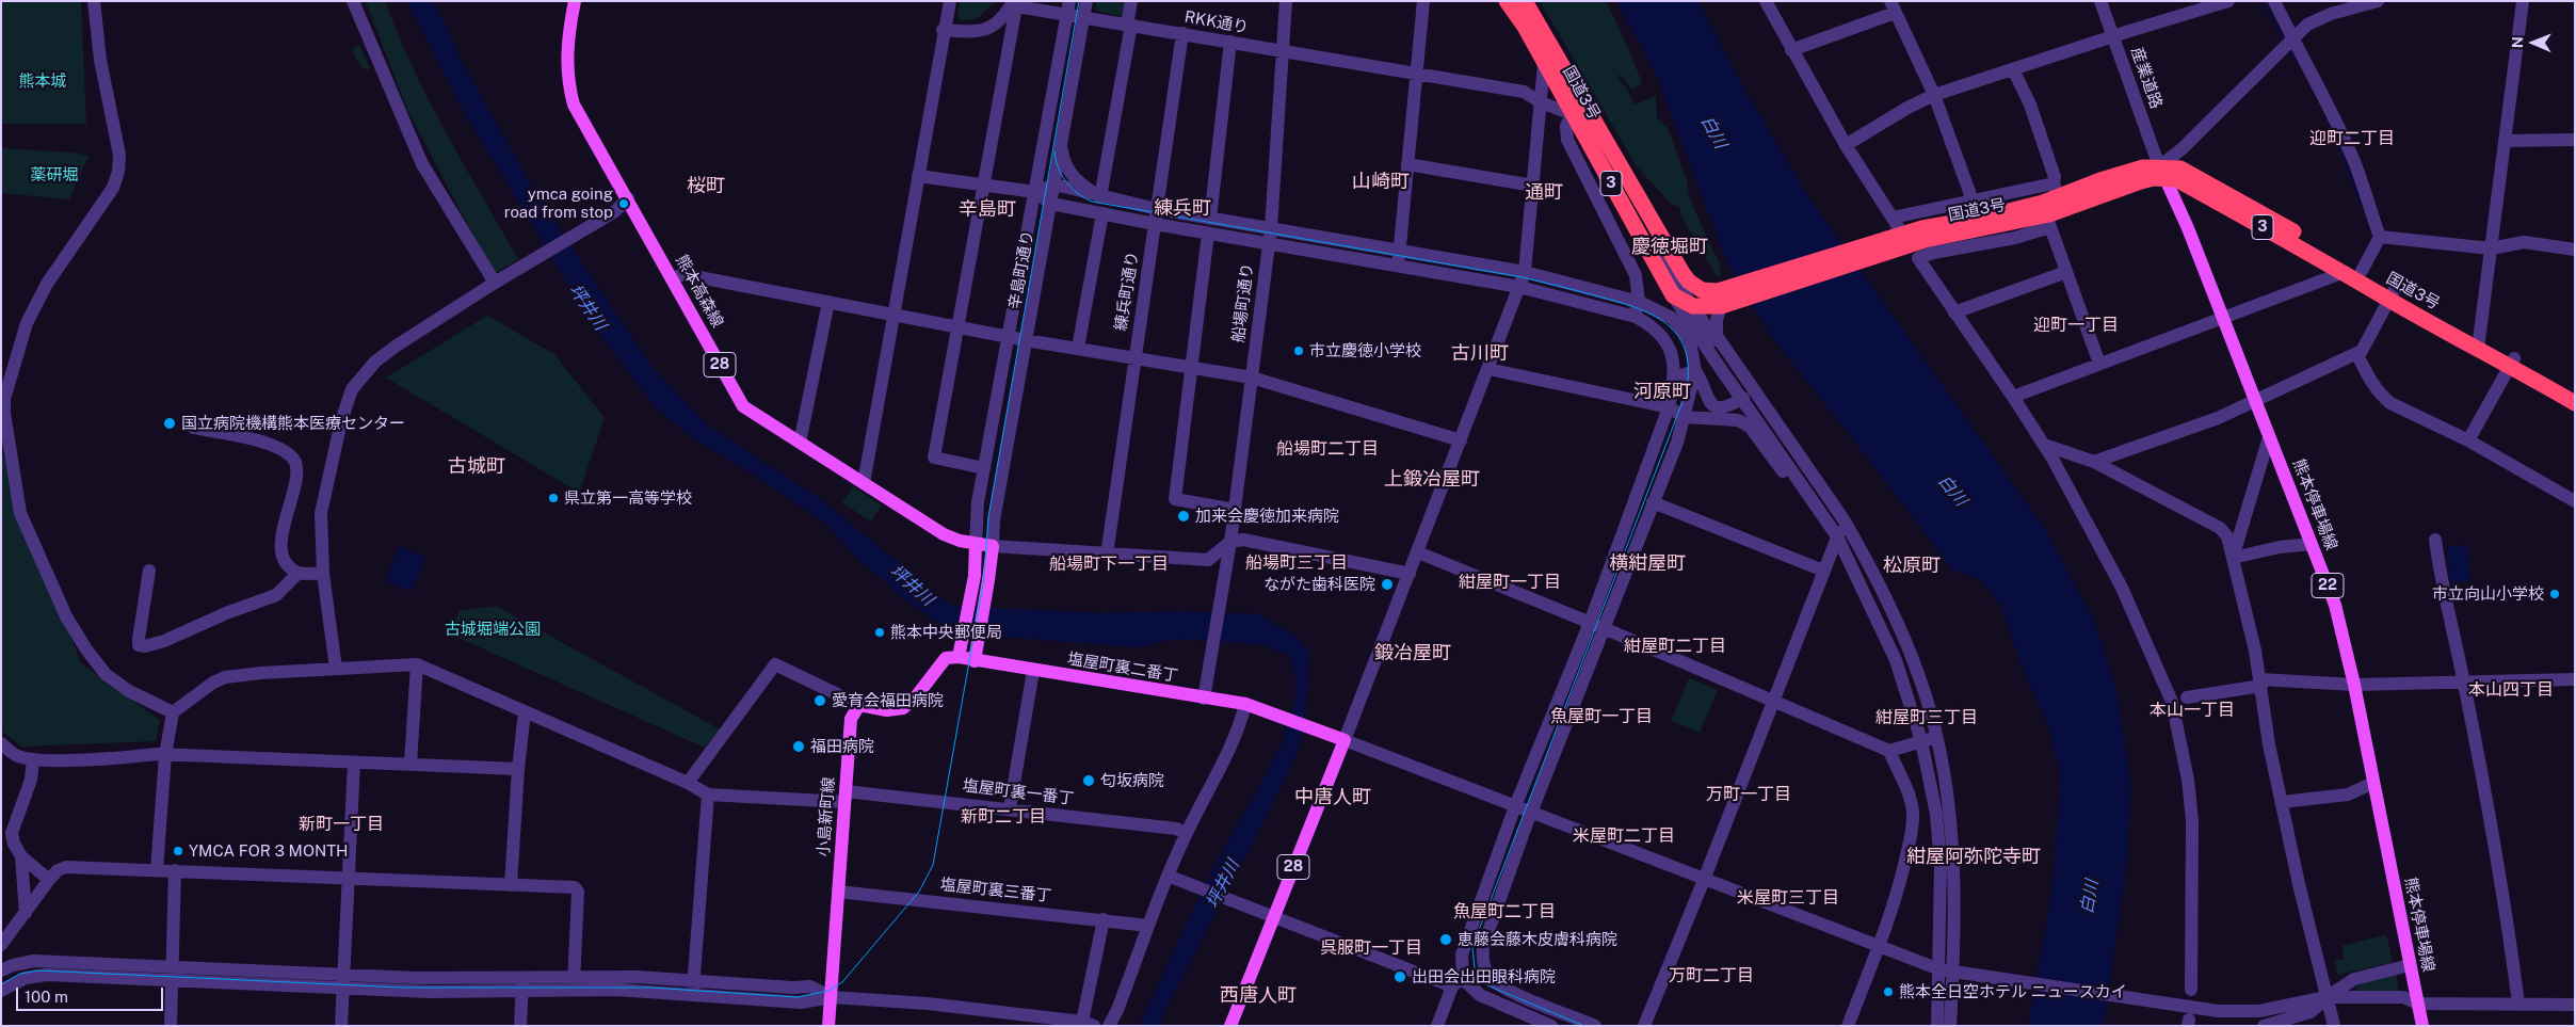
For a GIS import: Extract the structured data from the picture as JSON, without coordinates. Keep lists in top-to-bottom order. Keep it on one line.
{"streets":{"highway":["国道3号","3"],"main road":["熊本高森線","28","熊本停車場線","22","塩屋町裏二番丁","小島新町線"],"street":["RKK通り","産業道路","辛島町通り","練兵町通り","船場町通り","塩屋町裏一番丁","塩屋町裏三番丁"]},"crossings":[["RKK通り","国道3号"],["RKK通り","辛島町通り"],["RKK通り","練兵町通り"],["RKK通り","船場町通り"],["産業道路","国道3号"],["産業道路","熊本停車場線"],["国道3号","熊本停車場線"],["辛島町通り","熊本高森線"],["船場町通り","塩屋町裏二番丁"],["28","塩屋町裏二番丁"],["塩屋町裏一番丁","小島新町線"],["小島新町線","塩屋町裏三番丁"]],"districts":["迎町二丁目","山崎町","桜町","通町","練兵町","辛島町","慶徳堀町","迎町一丁目","古川町","河原町","船場町二丁目","古城町","上鍛冶屋町","船場町三丁目","横紺屋町","船場町下一丁目","松原町","紺屋町一丁目","紺屋町二丁目","鍛冶屋町","本山四丁目","本山一丁目","魚屋町一丁目","紺屋町三丁目","万町一丁目","中唐人町","新町二丁目","新町一丁目","米屋町二丁目","紺屋阿弥陀寺町","米屋町三丁目","魚屋町二丁目","呉服町一丁目","万町二丁目","西唐人町"],"water":["白川","坪井川"],"parks":["熊本城","薬研堀","古城堀端公園"],"places":["ymca going road from stop","市立慶徳小学校","国立病院機構熊本医療センター","県立第一高等学校","加来会慶徳加来病院","ながた歯科医院","市立向山小学校","熊本中央郵便局","愛育会福田病院","福田病院","匂坂病院","YMCA FOR 3 MONTH","恵藤会藤木皮膚科病院","出田会出田眼科病院","熊本全日空ホテル ニュースカイ"],"scale_bar":"100 m","north":"left"}
